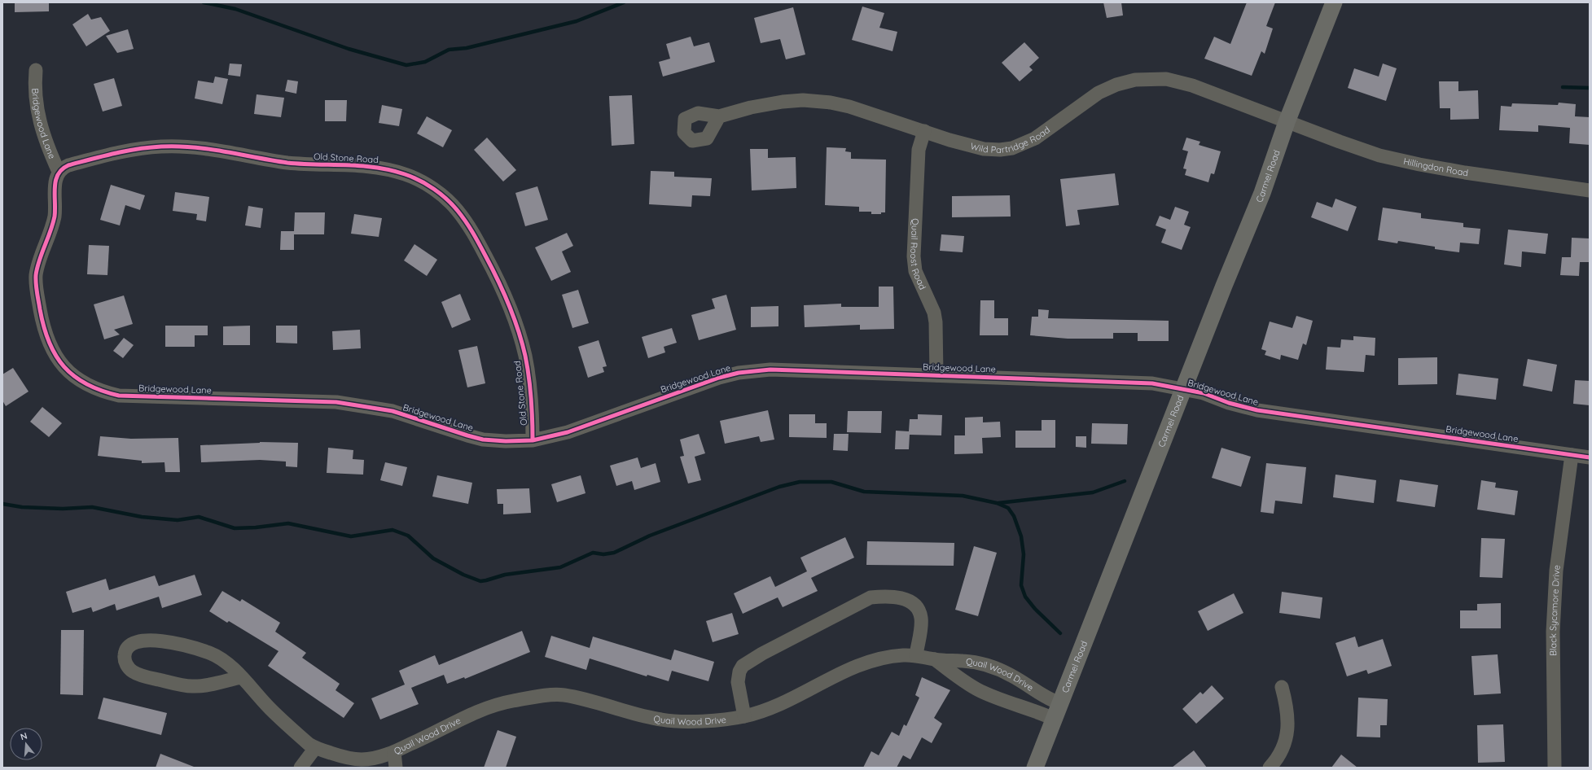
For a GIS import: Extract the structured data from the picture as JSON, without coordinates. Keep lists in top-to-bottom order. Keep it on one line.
{"streets":{"main road":["Carmel Road"],"street":["Bridgewood Lane","Wild Partridge Road","Old Stone Road","Hillingdon Road","Quail Roost Road","Black Sycamore Drive","Quail Wood Drive"]},"crossings":[["Bridgewood Lane","Old Stone Road"],["Bridgewood Lane","Carmel Road"],["Bridgewood Lane","Quail Roost Road"],["Bridgewood Lane","Black Sycamore Drive"],["Wild Partridge Road","Hillingdon Road"],["Wild Partridge Road","Carmel Road"],["Wild Partridge Road","Quail Roost Road"],["Hillingdon Road","Carmel Road"],["Carmel Road","Quail Wood Drive"]],"north":"top"}
